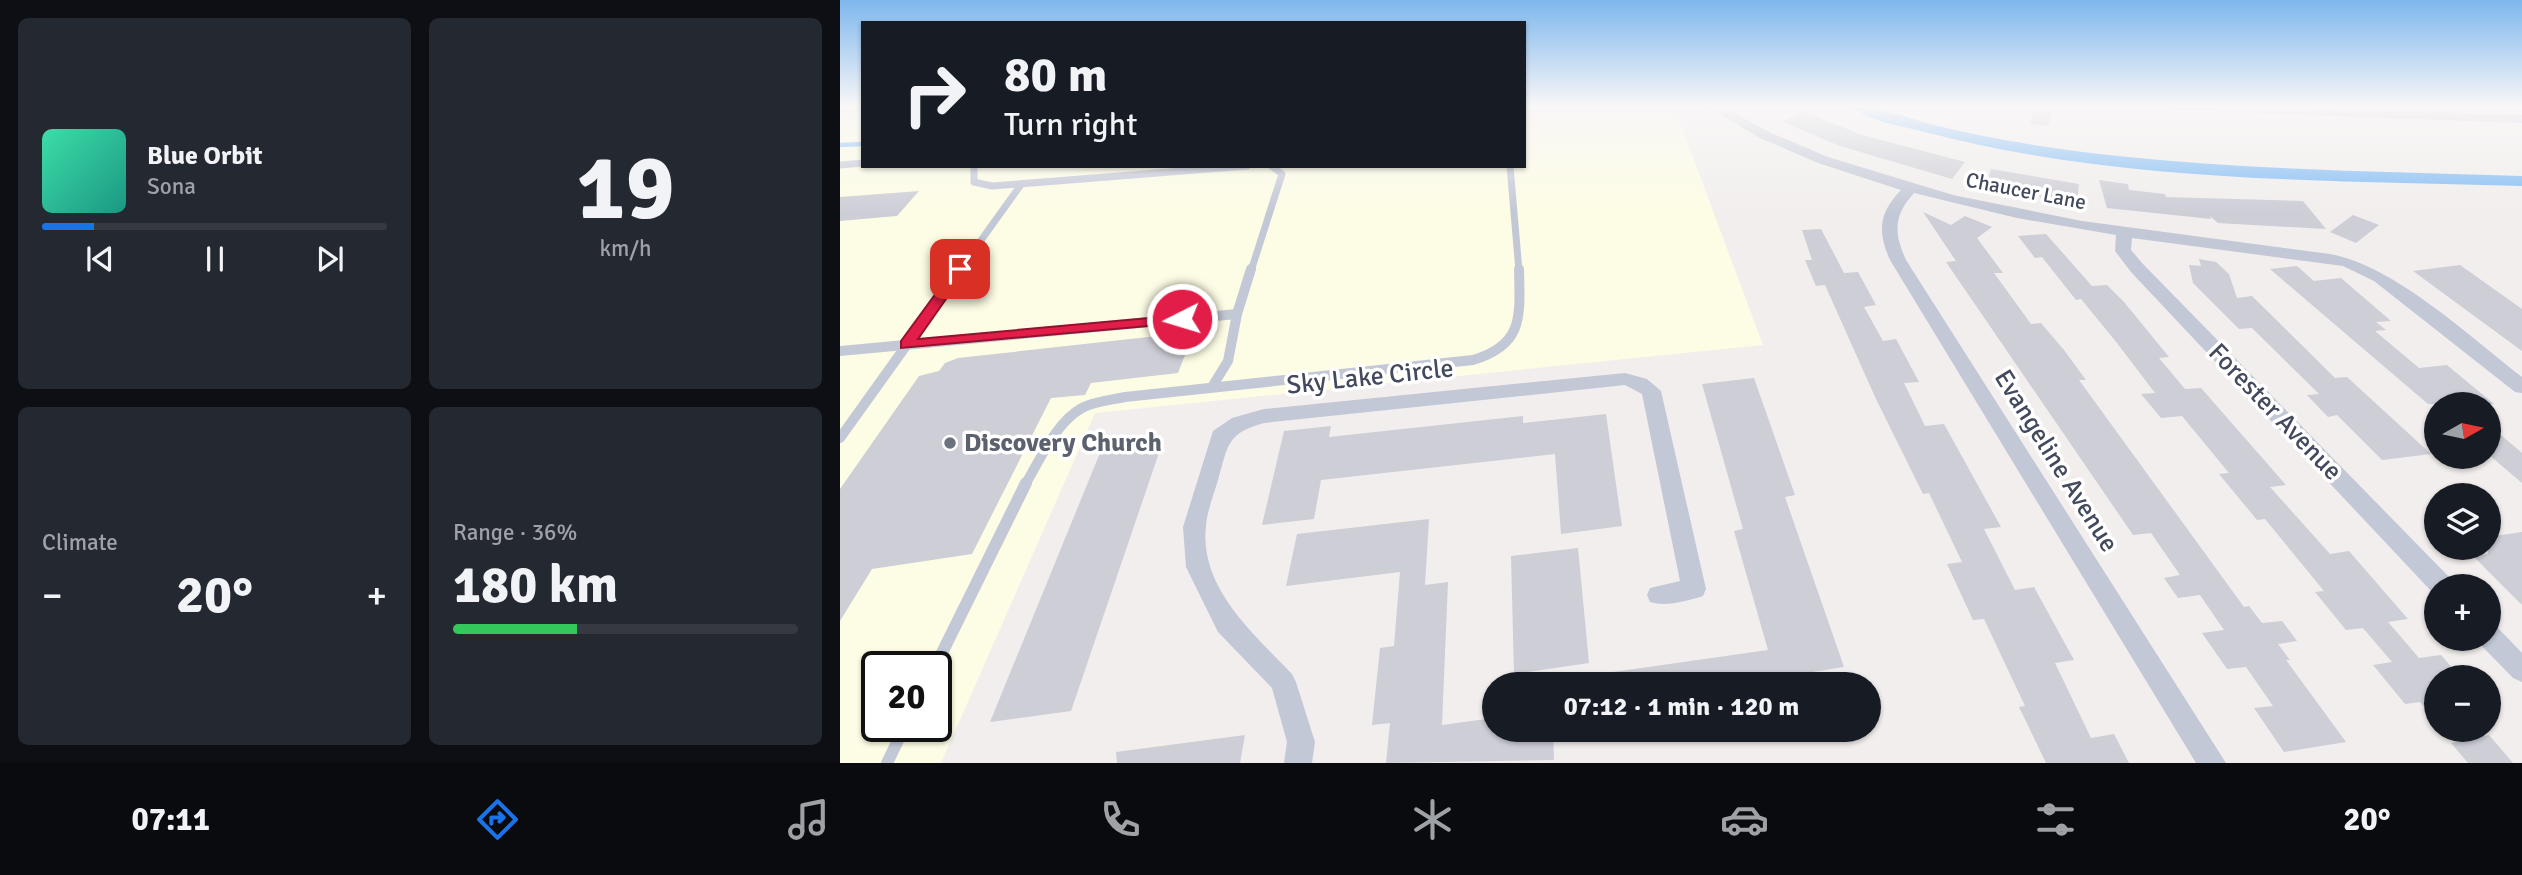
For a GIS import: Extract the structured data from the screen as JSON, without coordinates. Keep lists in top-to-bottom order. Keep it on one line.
{"streets":{"street":["Chaucer Lane","Sky Lake Circle","Forester Avenue","Evangeline Avenue"]},"crossings":[["Chaucer Lane","Forester Avenue"],["Chaucer Lane","Evangeline Avenue"]],"places":["Discovery Church"],"north":"right","page":{"tile":[["19","km/h"],"Climate",["Range · 36%","180 km"]],"turn":["80 m","Turn right"],"song":["Blue Orbit","Sona"],"map_buttons":["+","−"],"heat":["−","20°","+"],"limit":"20","trip":"07:12 · 1 min · 120 m","tabs":["07:11","20°"]}}
